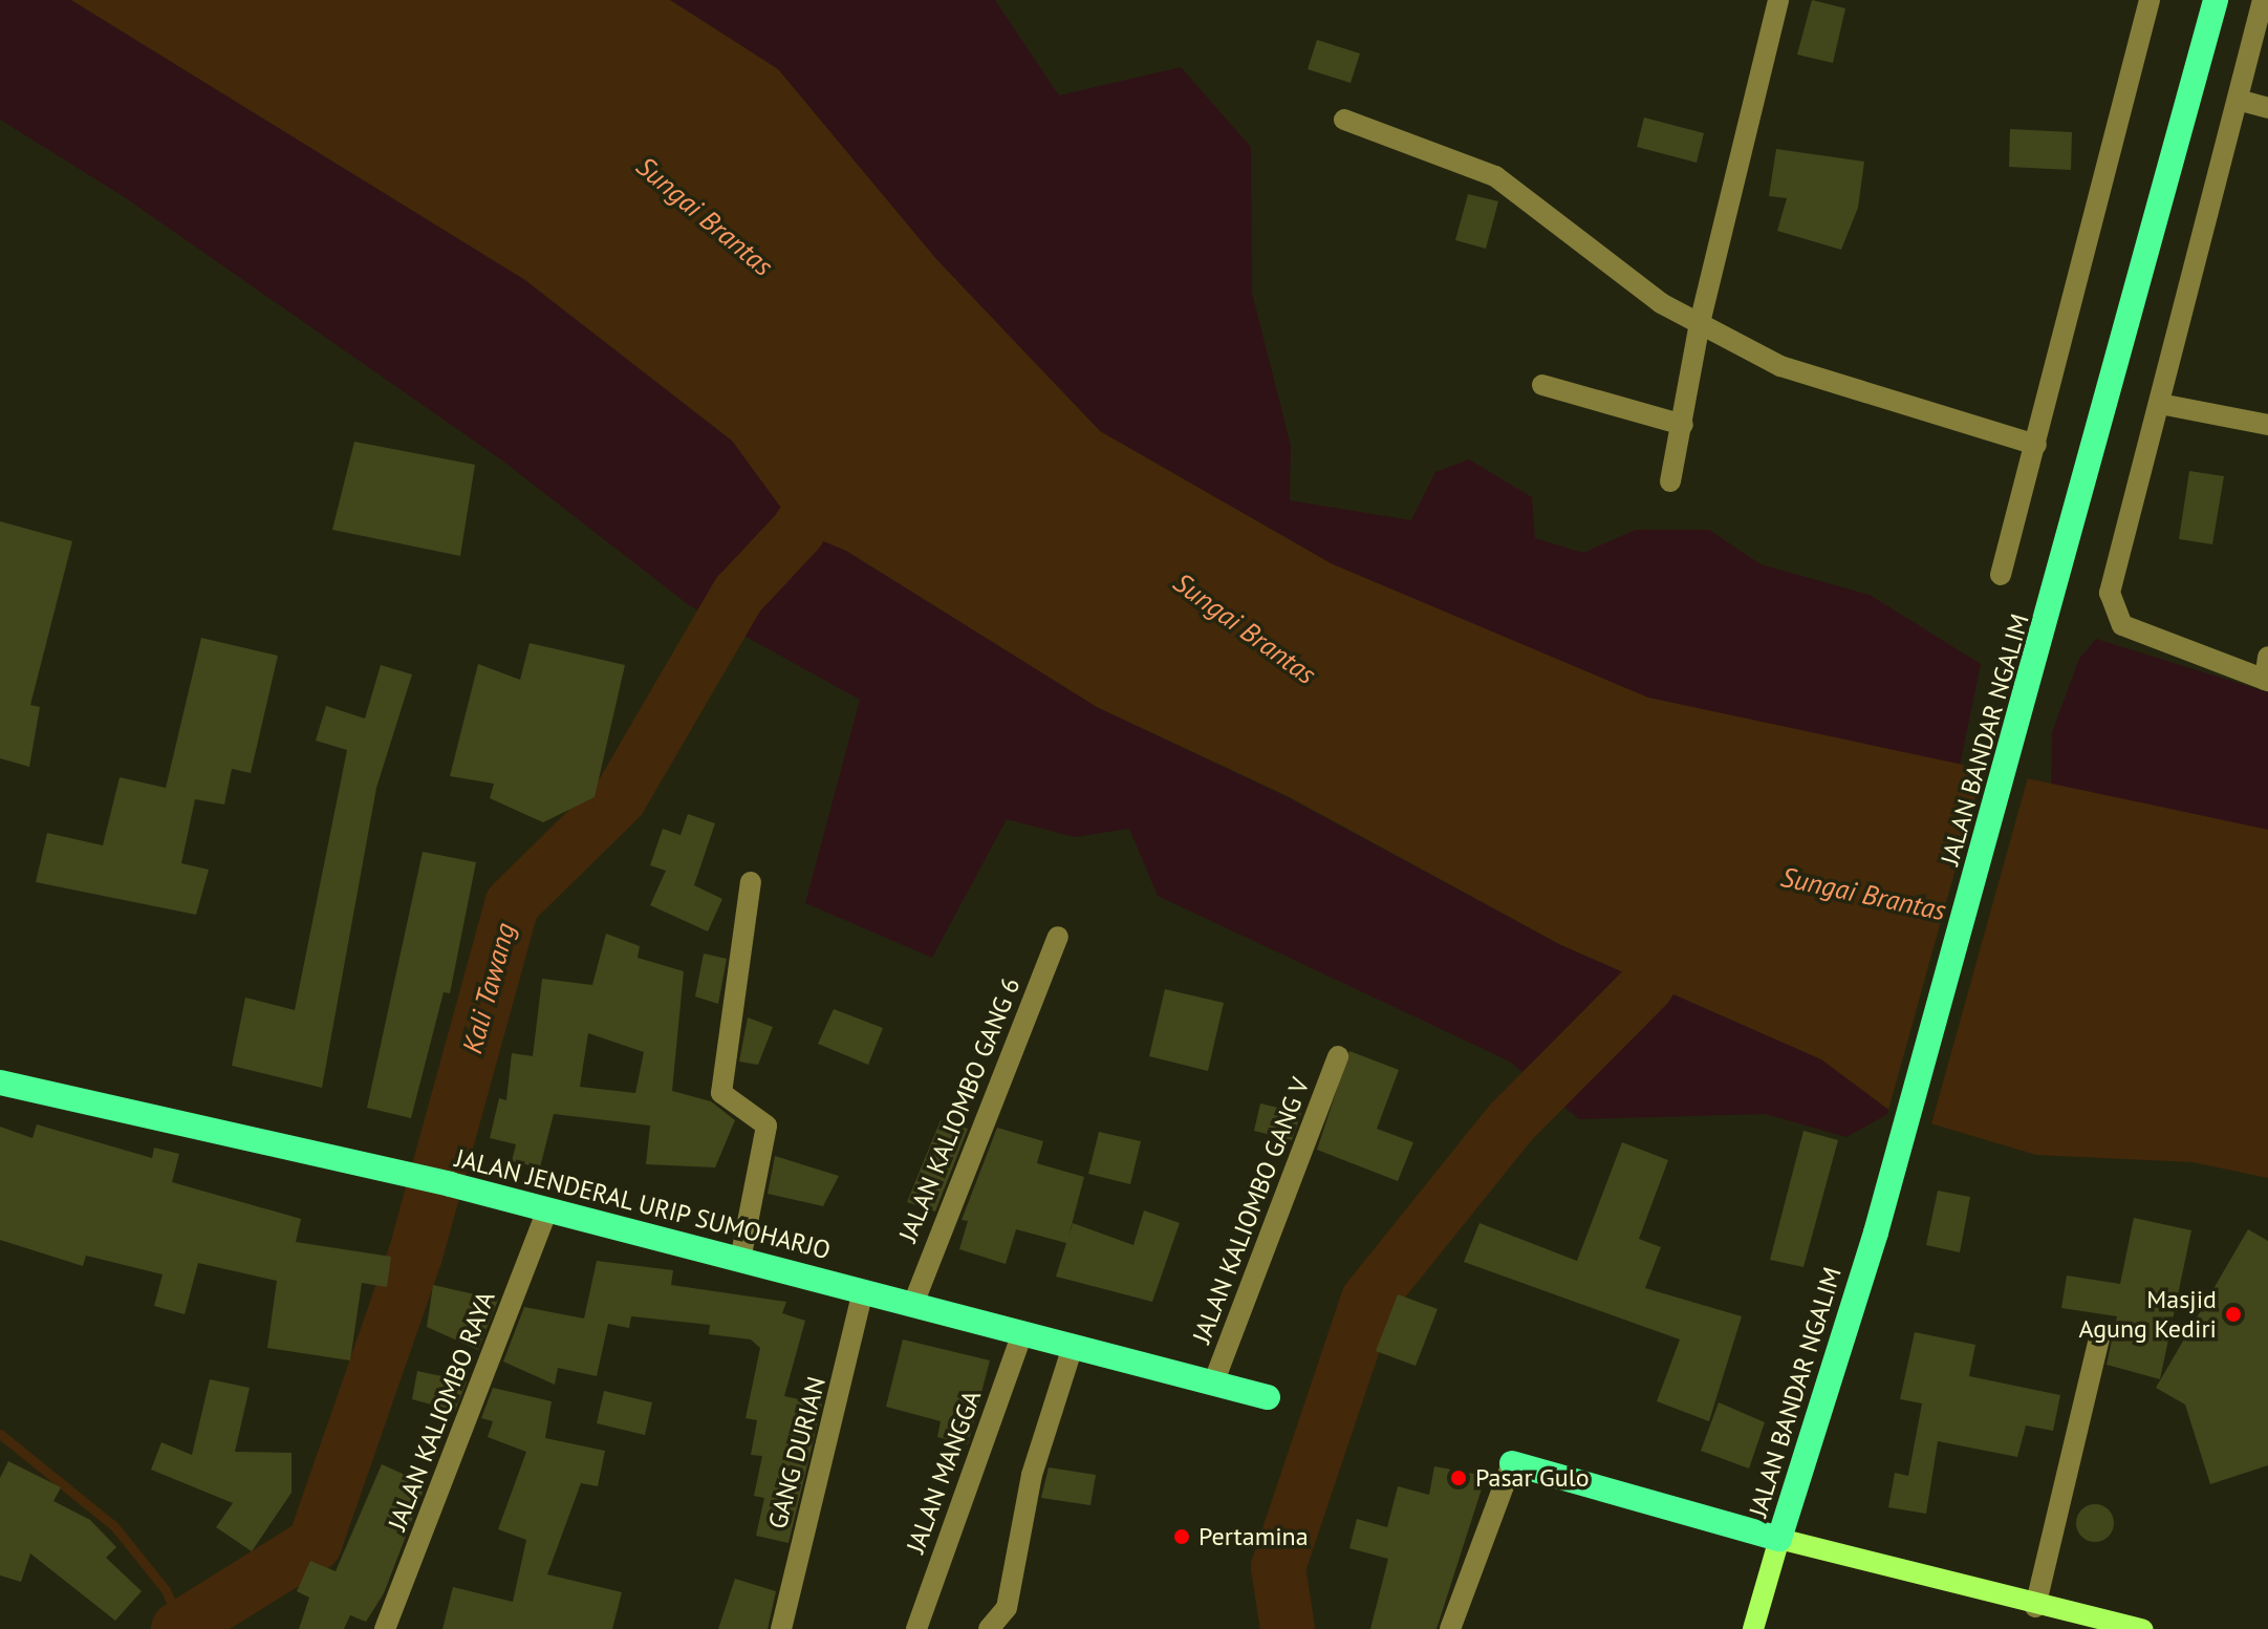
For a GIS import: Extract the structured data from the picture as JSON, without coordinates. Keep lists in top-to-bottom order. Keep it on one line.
{"streets":{"highway":["JALAN BANDAR NGALIM","JALAN JENDERAL URIP SUMOHARJO"],"street":["JALAN KALIOMBO GANG 6","JALAN KALIOMBO GANG V","JALAN KALIOMBO RAYA","GANG DURIAN","JALAN MANGGA"]},"crossings":[["JALAN KALIOMBO GANG 6","JALAN JENDERAL URIP SUMOHARJO"],["JALAN JENDERAL URIP SUMOHARJO","JALAN KALIOMBO GANG V"],["JALAN JENDERAL URIP SUMOHARJO","JALAN KALIOMBO RAYA"],["JALAN JENDERAL URIP SUMOHARJO","GANG DURIAN"],["JALAN JENDERAL URIP SUMOHARJO","JALAN MANGGA"]],"water":["Sungai Brantas","Kali Tawang"],"places":["Masjid Agung Kediri","Pasar Gulo","Pertamina"]}
